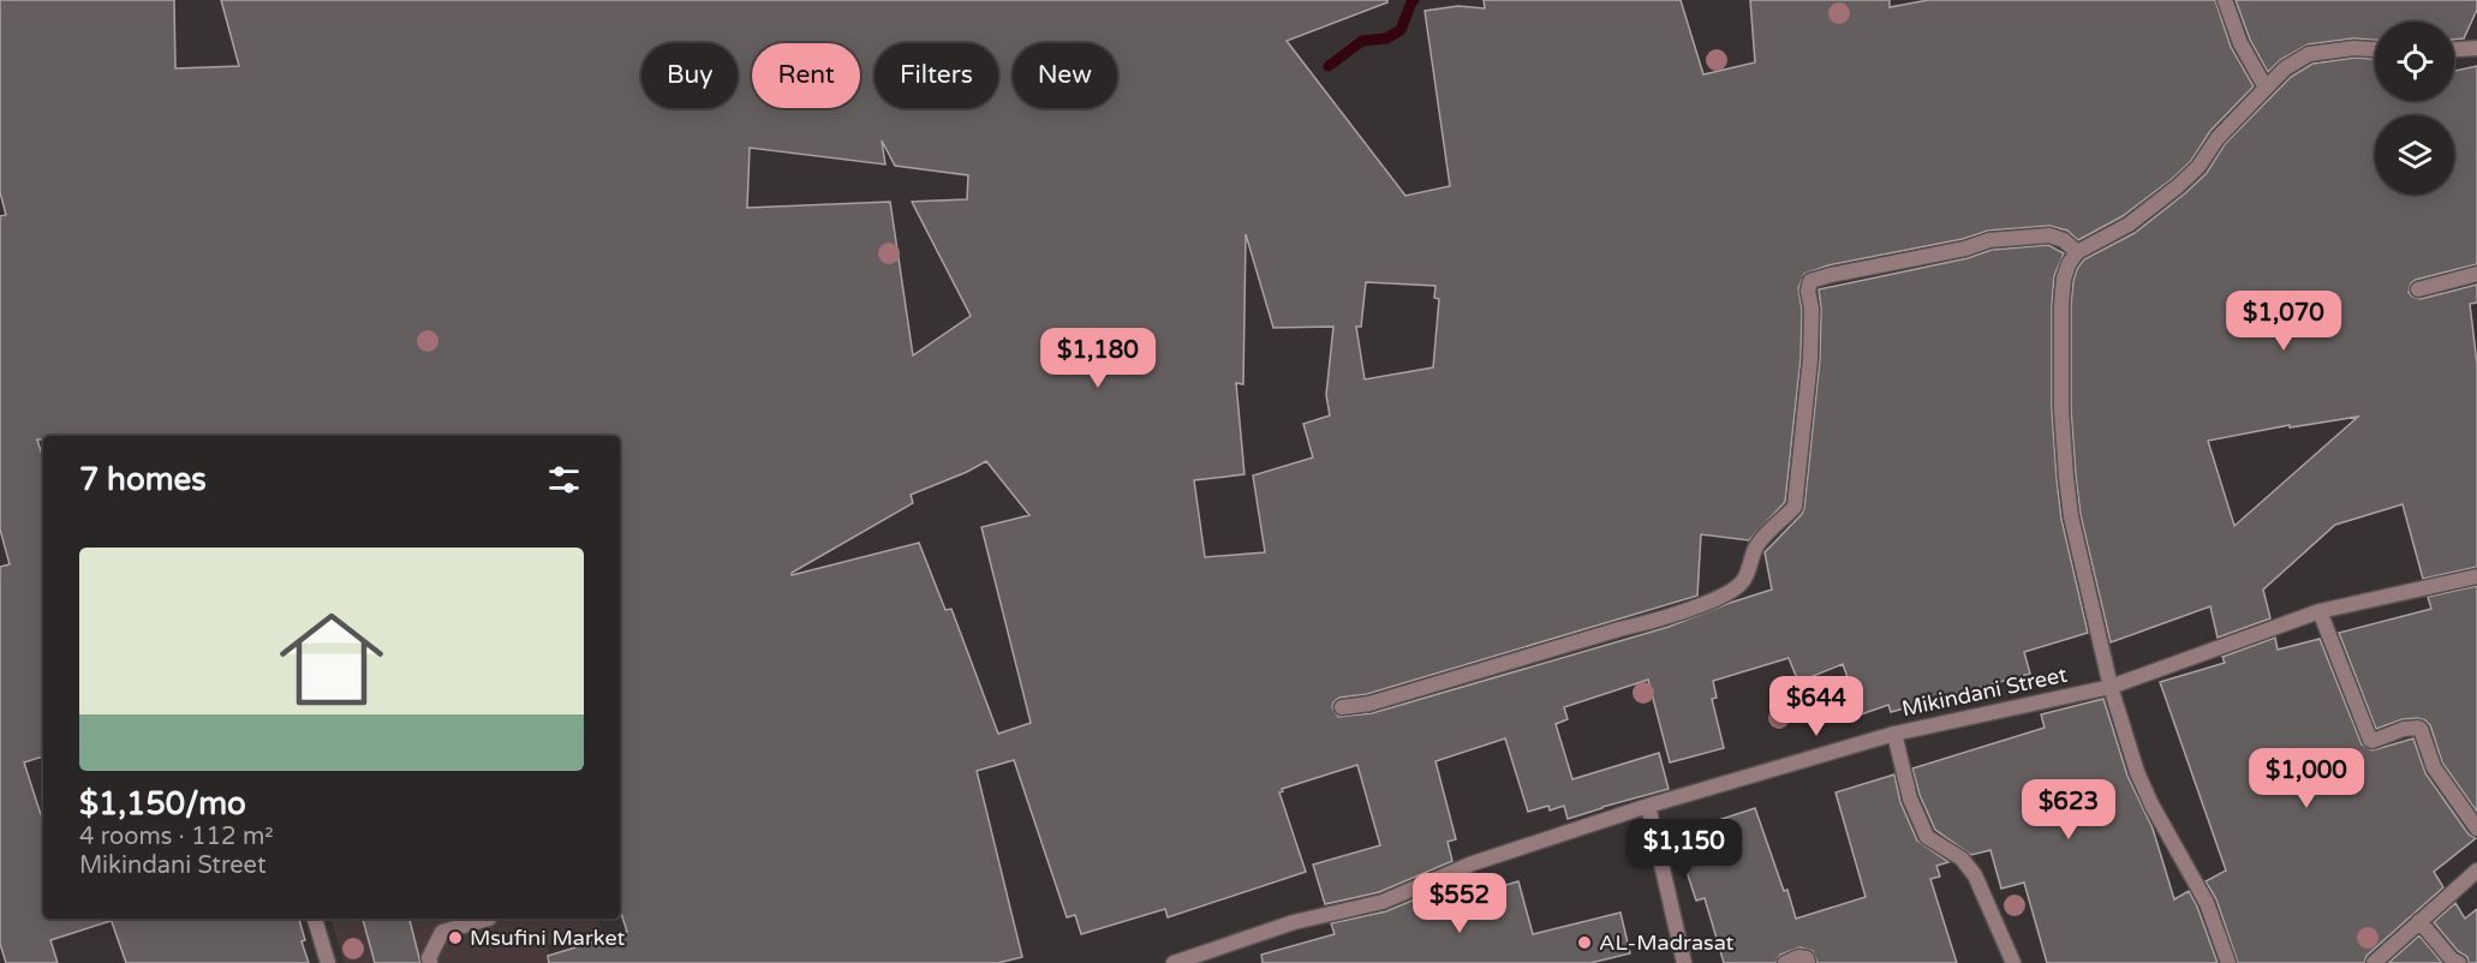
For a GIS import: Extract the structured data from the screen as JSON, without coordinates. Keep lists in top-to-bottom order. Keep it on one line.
{"streets":{"street":["Mikindani Street"]},"places":["Msufini Market","AL-Madrasat"],"page":{"chip":["Buy","Rent","Filters","New"],"price":["$1,070","$1,180","$644","$1,000","$623","$1,150","$552"],"heading":"7 homes","list":[{"name":"$1,150/mo","note":"4 rooms · 112 m² · Mikindani Street"}]}}
